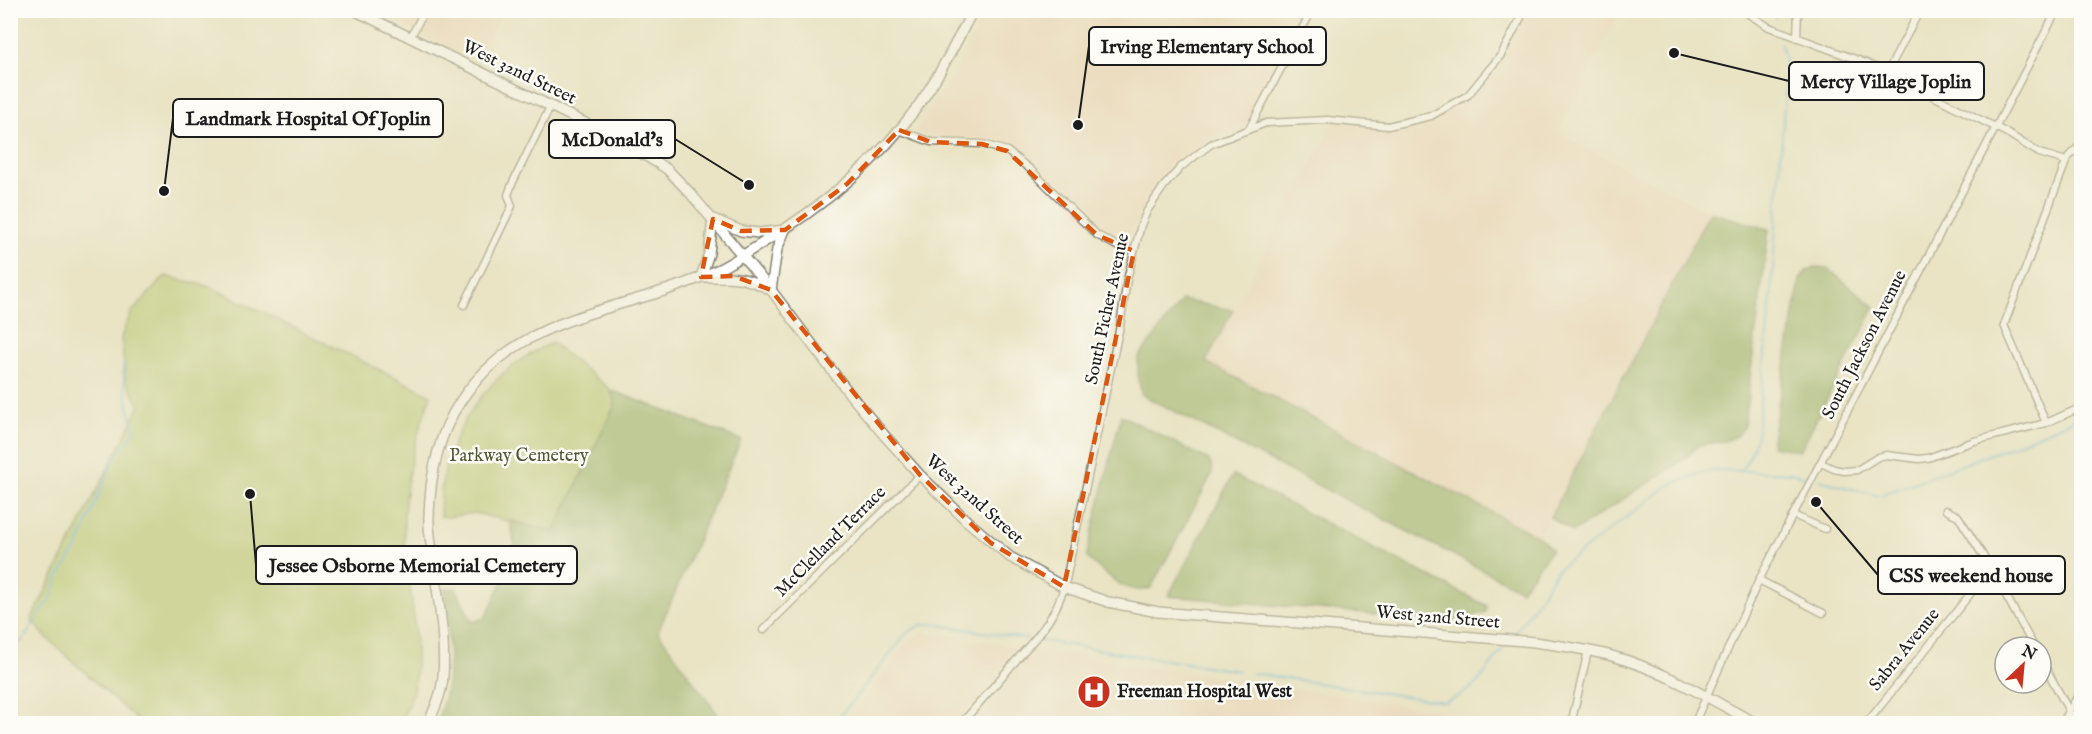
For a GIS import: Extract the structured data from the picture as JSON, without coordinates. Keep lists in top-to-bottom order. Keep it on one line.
{"streets":{"main road":["West 32nd Street"],"street":["South Picher Avenue","South Jackson Avenue","McClelland Terrace","Sabra Avenue"]},"crossings":[["West 32nd Street","South Picher Avenue"],["West 32nd Street","South Jackson Avenue"],["West 32nd Street","McClelland Terrace"]],"parks":["Parkway Cemetery"],"places":{"other":["Mercy Village Joplin","Irving Elementary School","McDonald's","Landmark Hospital Of Joplin","Jessee Osborne Memorial Cemetery","CSS weekend house"],"hospital":["Freeman Hospital West"]},"north":"top right"}
